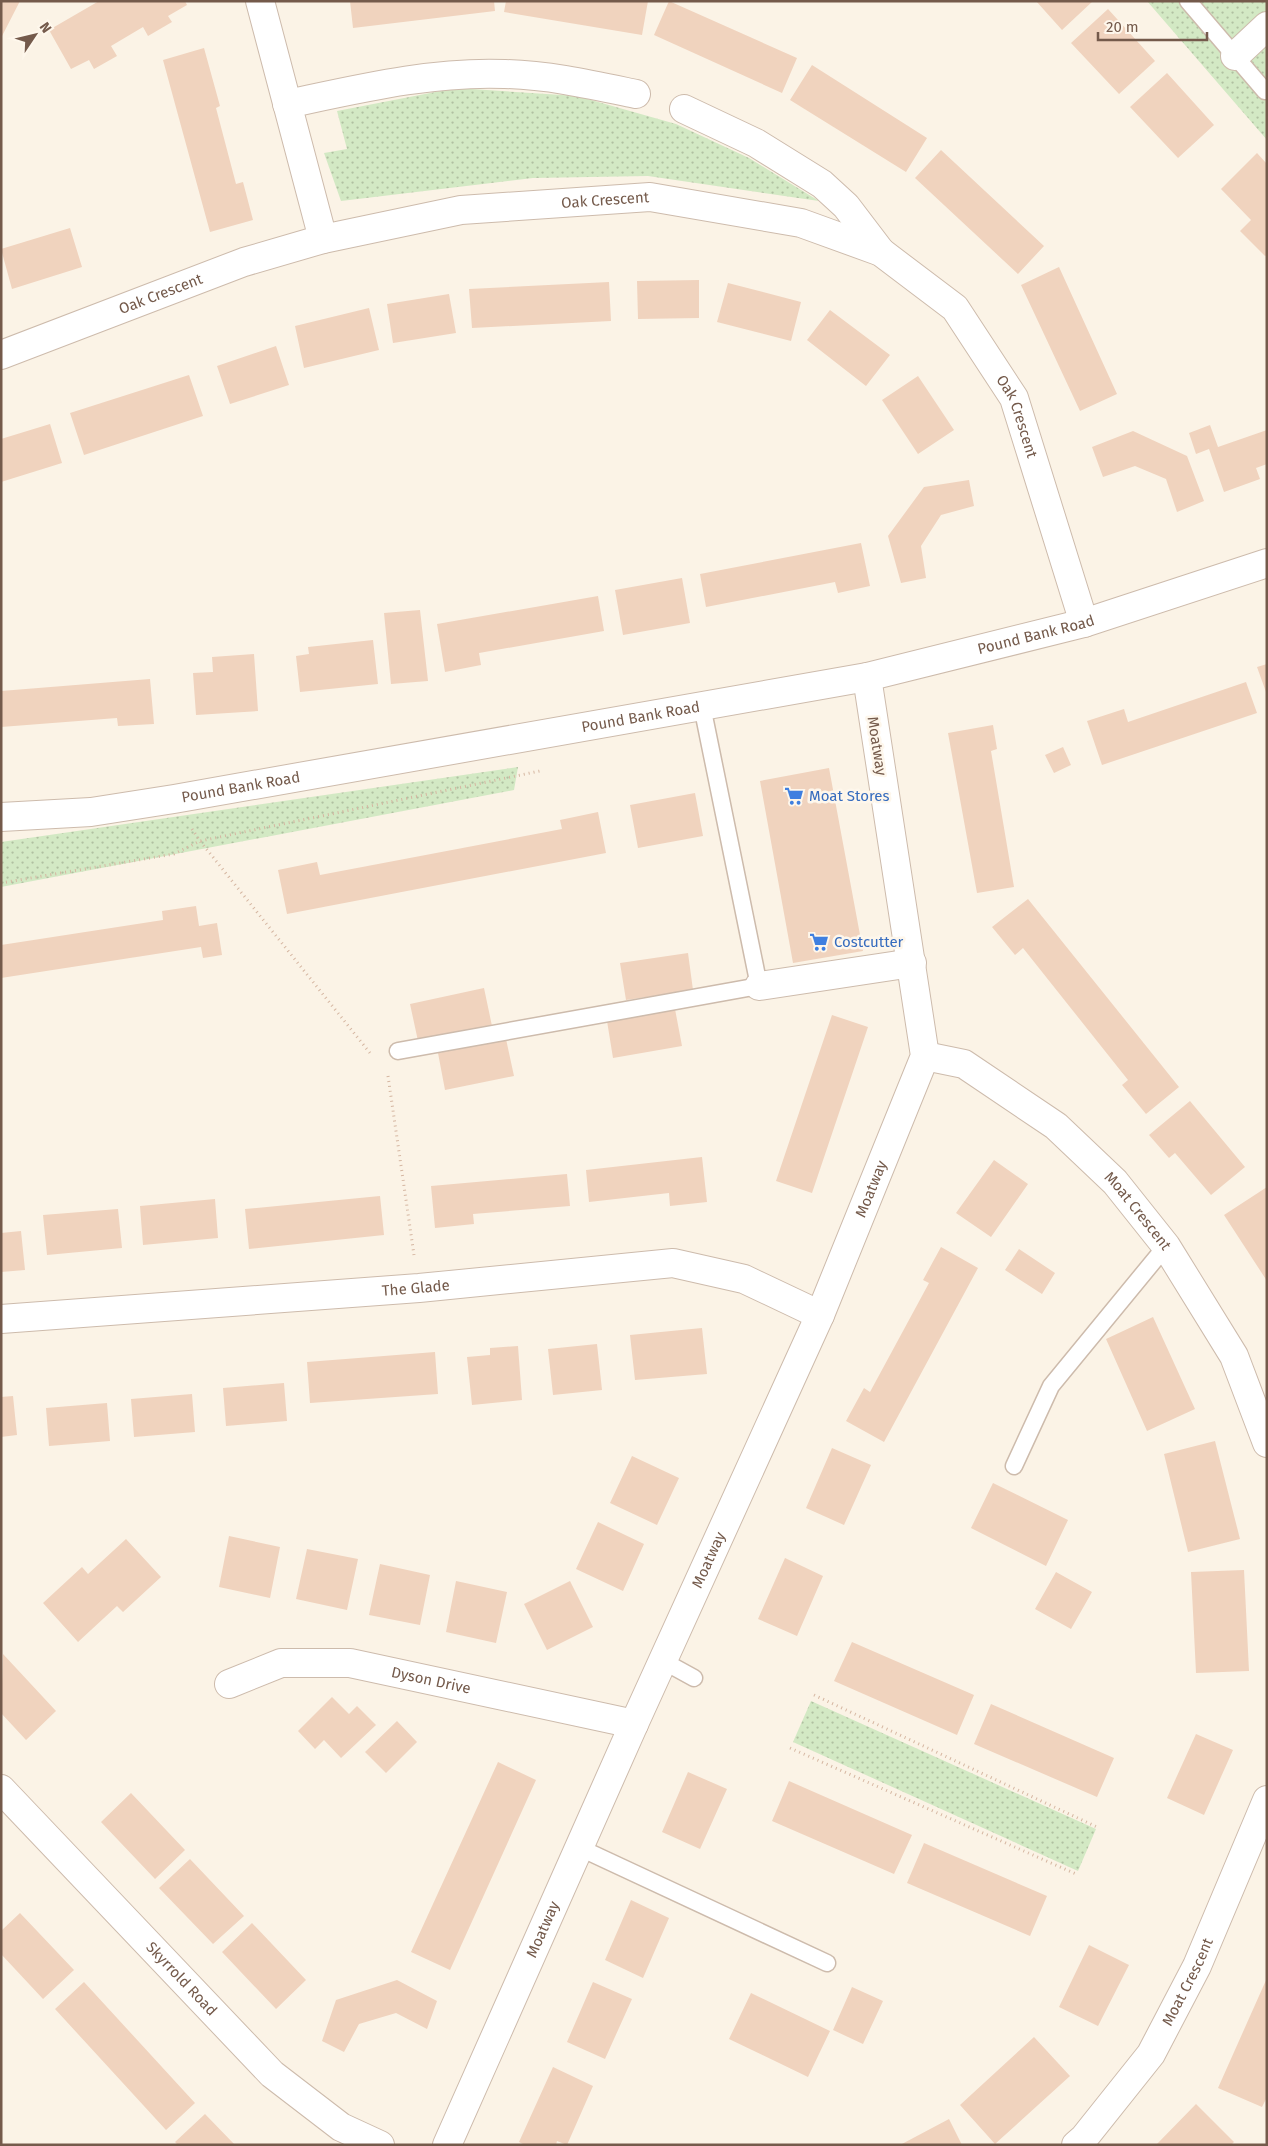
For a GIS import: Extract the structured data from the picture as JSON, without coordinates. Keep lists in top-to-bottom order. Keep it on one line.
{"streets":{"street":["Oak Crescent","Pound Bank Road","Moatway","Moat Crescent","The Glade","Dyson Drive","Skyrrold Road"]},"crossings":[["Oak Crescent","Pound Bank Road"],["Pound Bank Road","Moatway"],["Moatway","Moat Crescent"],["Moatway","The Glade"],["Moatway","Dyson Drive"]],"places":{"supermarket":["Moat Stores","Costcutter"]},"scale_bar":"20 m","north":"top right"}
